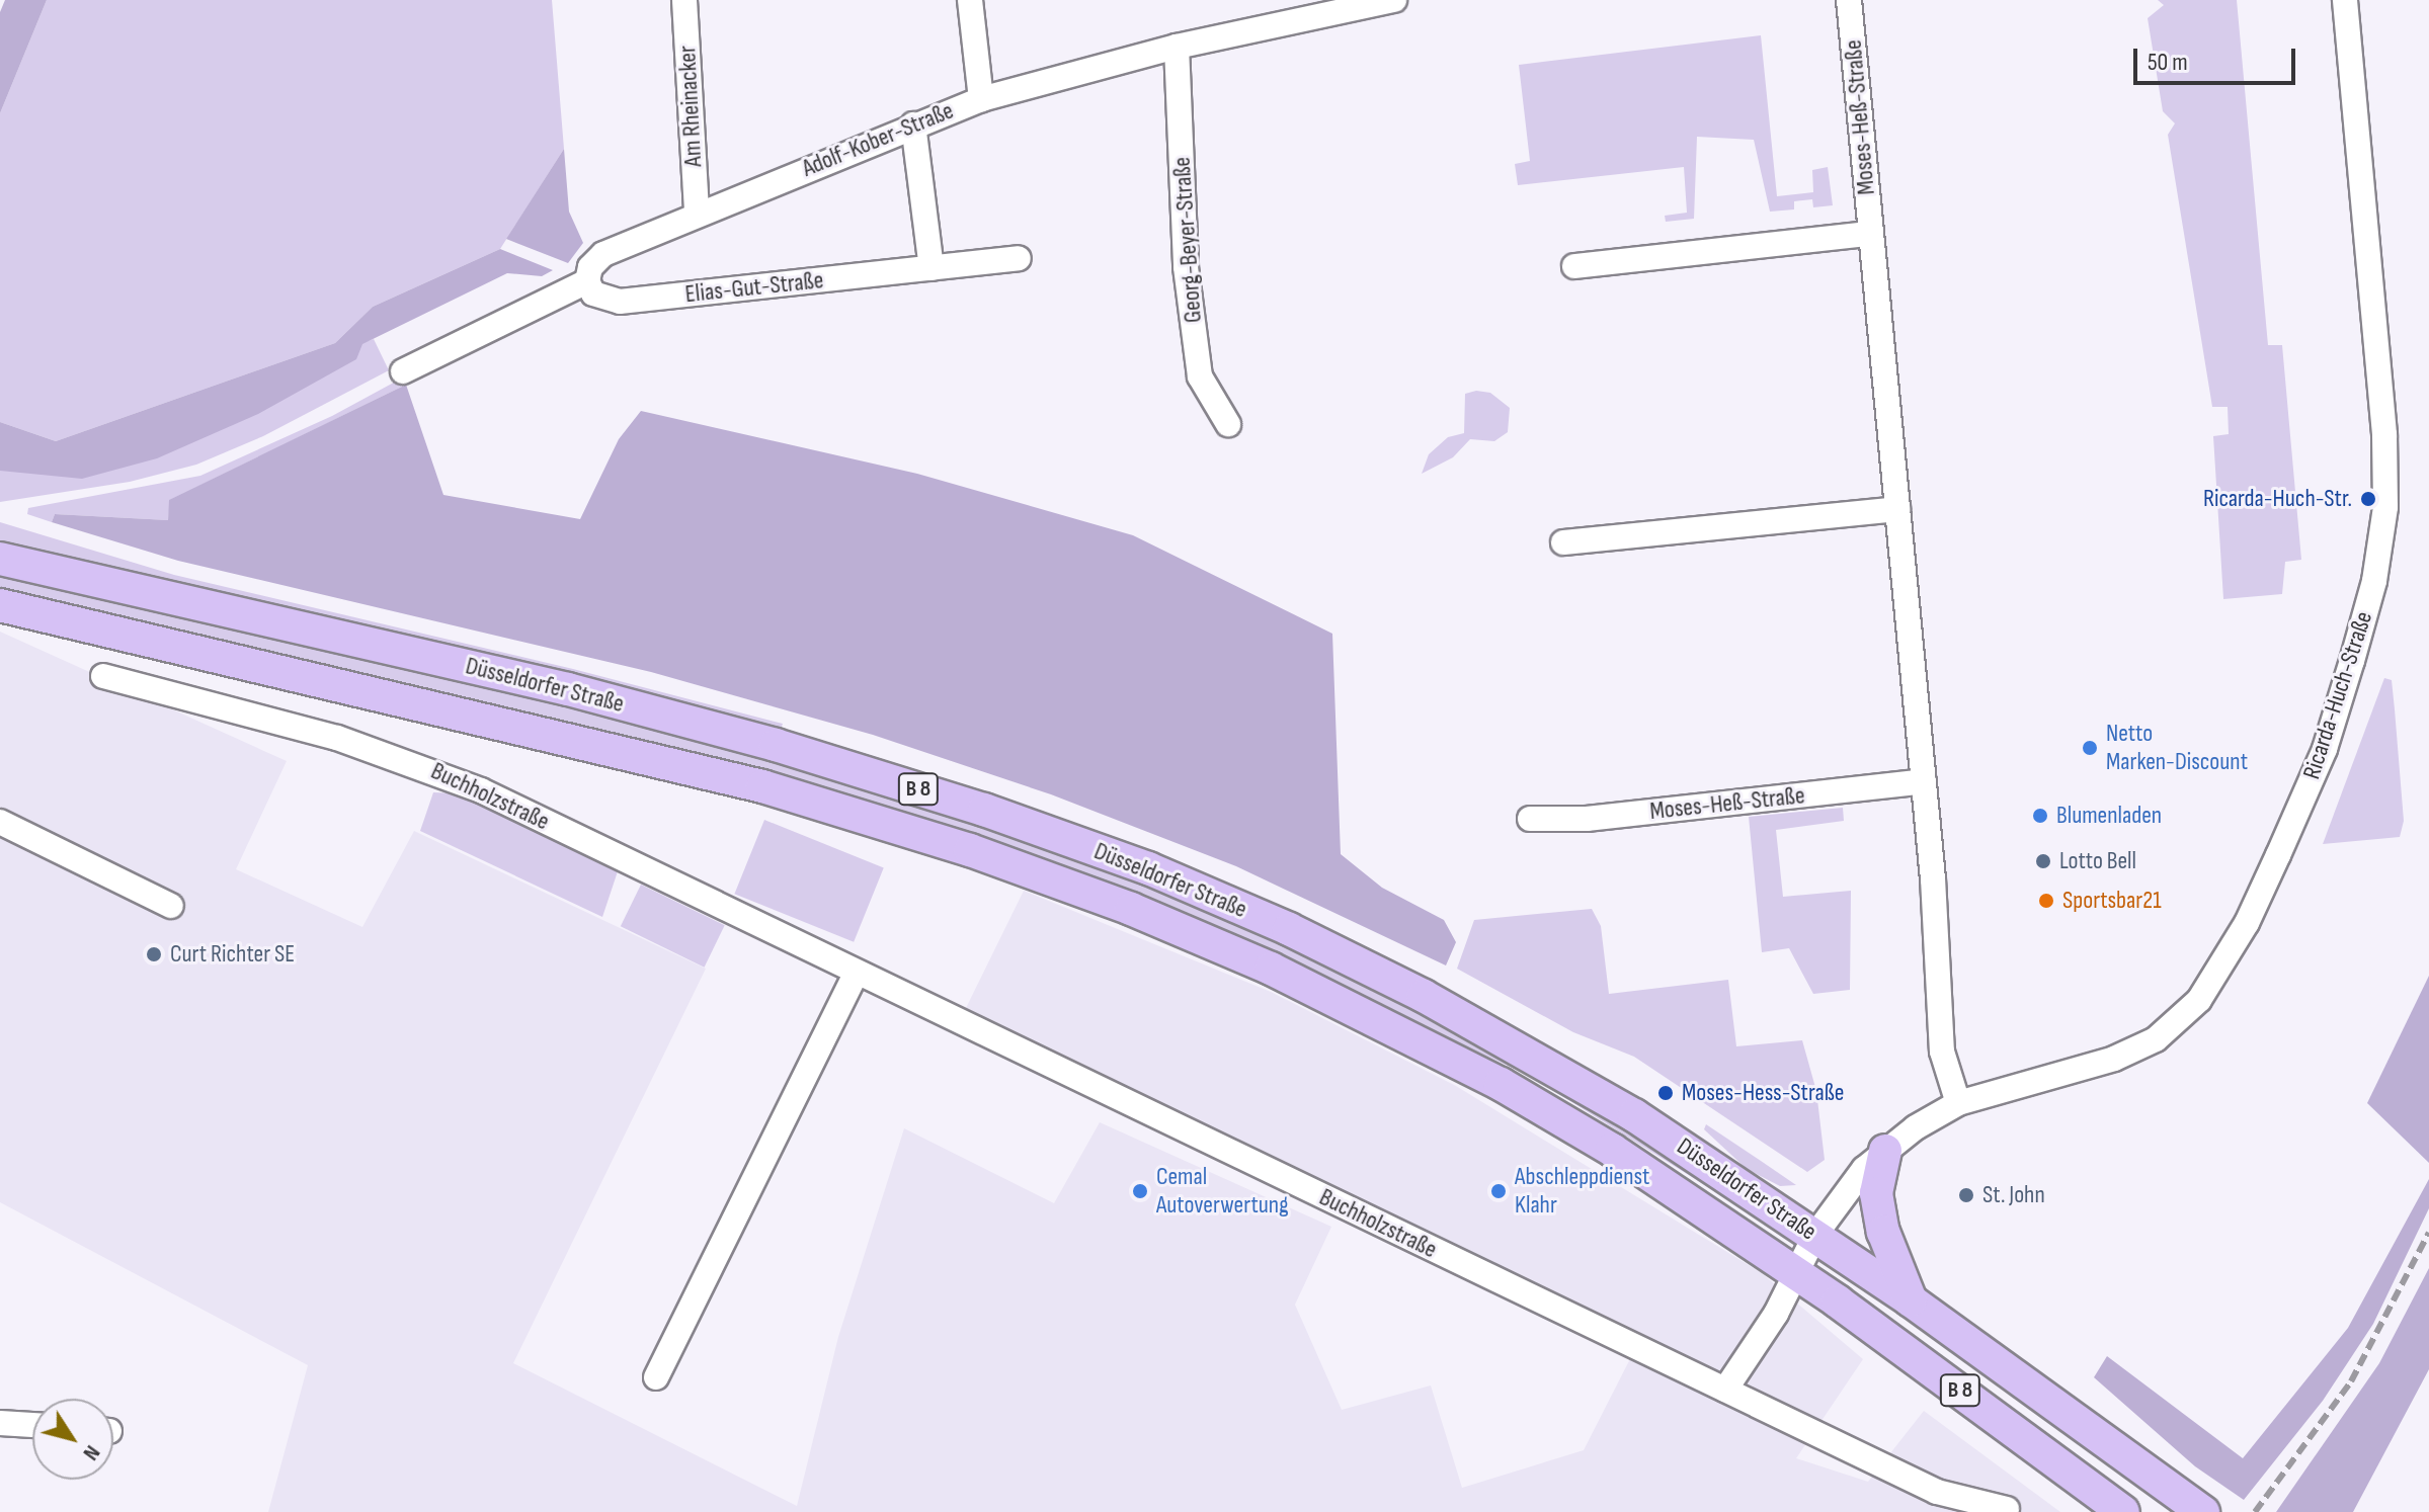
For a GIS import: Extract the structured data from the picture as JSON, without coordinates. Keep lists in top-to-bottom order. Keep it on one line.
{"streets":{"main road":["Düsseldorfer Straße","B 8"],"street":["Am Rheinacker","Moses-Heß-Straße","Adolf-Kober-Straße","Georg-Beyer-Straße","Elias-Gut-Straße","Ricarda-Huch-Straße","Buchholzstraße"]},"crossings":[["Am Rheinacker","Adolf-Kober-Straße"],["Moses-Heß-Straße","Ricarda-Huch-Straße"],["Adolf-Kober-Straße","Georg-Beyer-Straße"],["Adolf-Kober-Straße","Elias-Gut-Straße"],["Düsseldorfer Straße","Ricarda-Huch-Straße"]],"places":["Ricarda-Huch-Str.","Netto Marken-Discount","Blumenladen","Lotto Bell","Sportsbar21","Curt Richter SE","Moses-Hess-Straße","Cemal Autoverwertung","Abschleppdienst Klahr","St. John"],"scale_bar":"50 m","north":"bottom right"}
